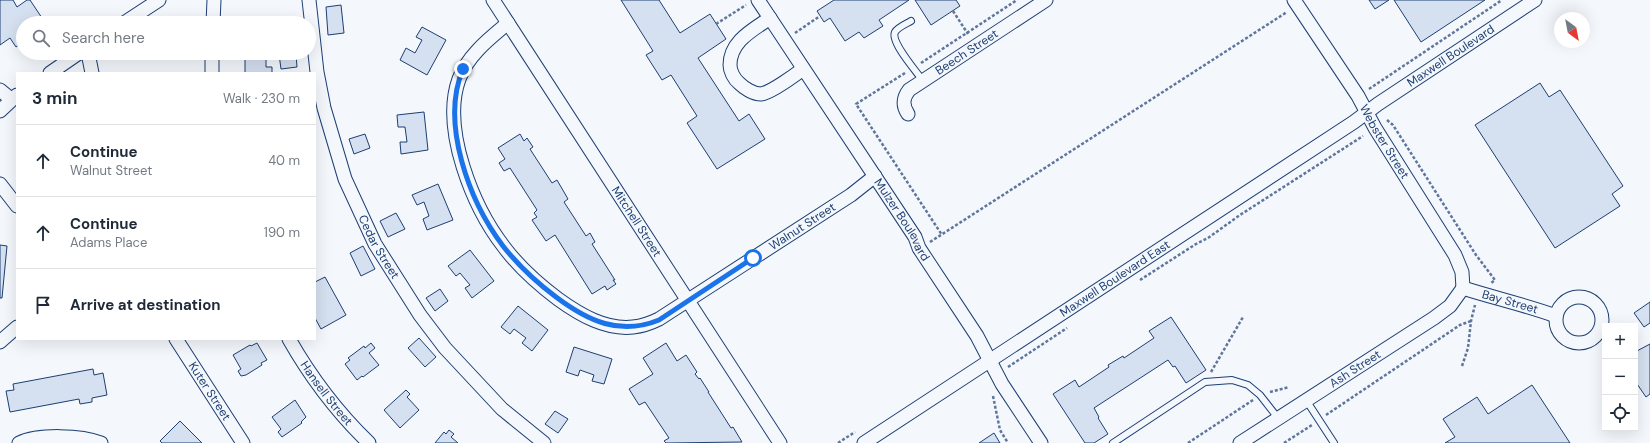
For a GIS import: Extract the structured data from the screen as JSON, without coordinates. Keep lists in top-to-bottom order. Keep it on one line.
{"streets":{"street":["Beech Street","Maxwell Boulevard","Webster Street","Mulzer Boulevard","Mitchell Street","Walnut Street","Cedar Street","Maxwell Boulevard East","Bay Street","Ash Street","Kuter Street","Hansell Street"]},"crossings":[["Maxwell Boulevard","Webster Street"],["Maxwell Boulevard","Maxwell Boulevard East"],["Webster Street","Maxwell Boulevard East"],["Webster Street","Bay Street"],["Webster Street","Ash Street"],["Mulzer Boulevard","Walnut Street"],["Mulzer Boulevard","Maxwell Boulevard East"],["Mitchell Street","Walnut Street"],["Bay Street","Ash Street"]],"north":"bottom right","page":{"search":"Search here","heading":["3 min","Walk · 230 m"],"list":[["Continue","Walnut Street","40 m"],["Continue","Adams Place","190 m"],"Arrive at destination"],"map_buttons":["+","−"]}}
